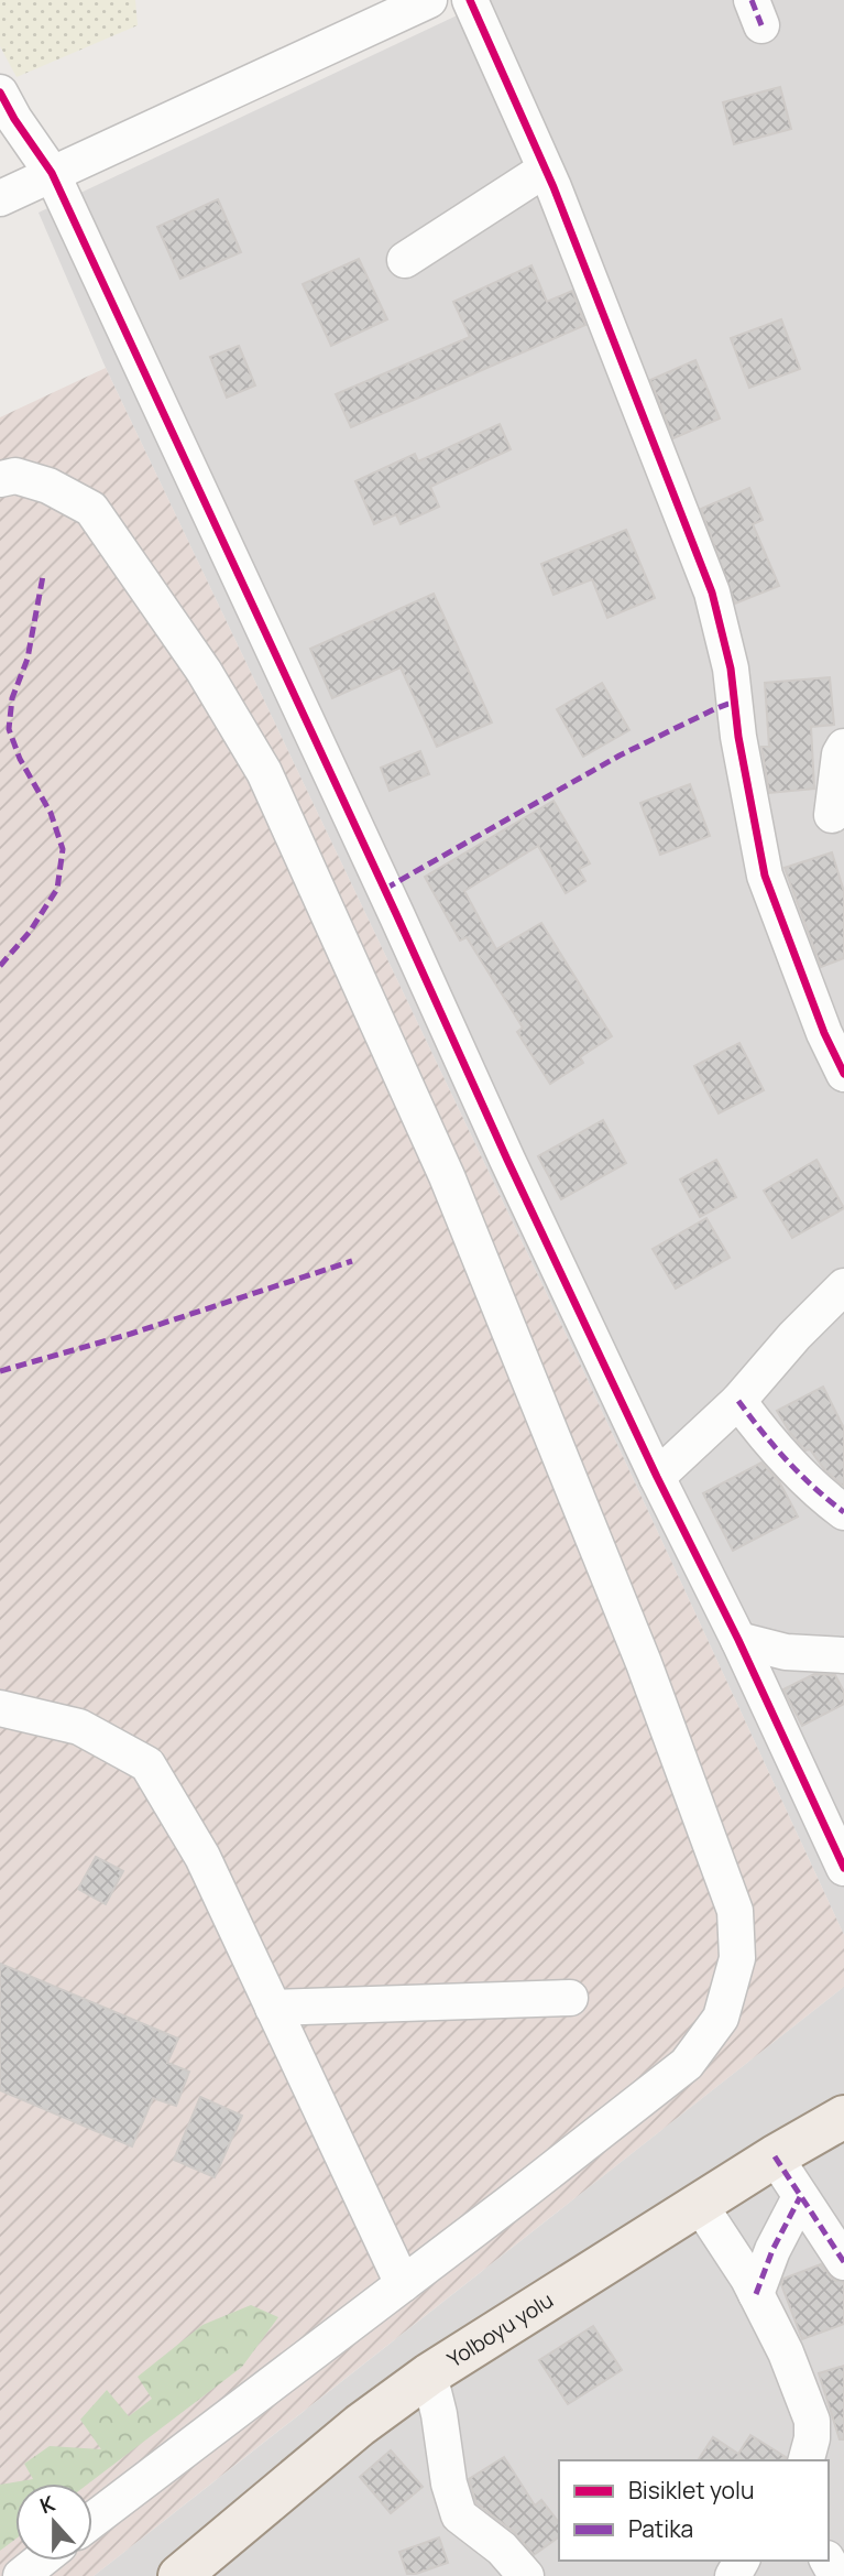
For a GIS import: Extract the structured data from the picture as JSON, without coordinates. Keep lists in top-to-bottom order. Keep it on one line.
{"streets":{"main road":["Yolboyu yolu"]},"legend":["Bisiklet yolu","Patika"],"north":"top"}
